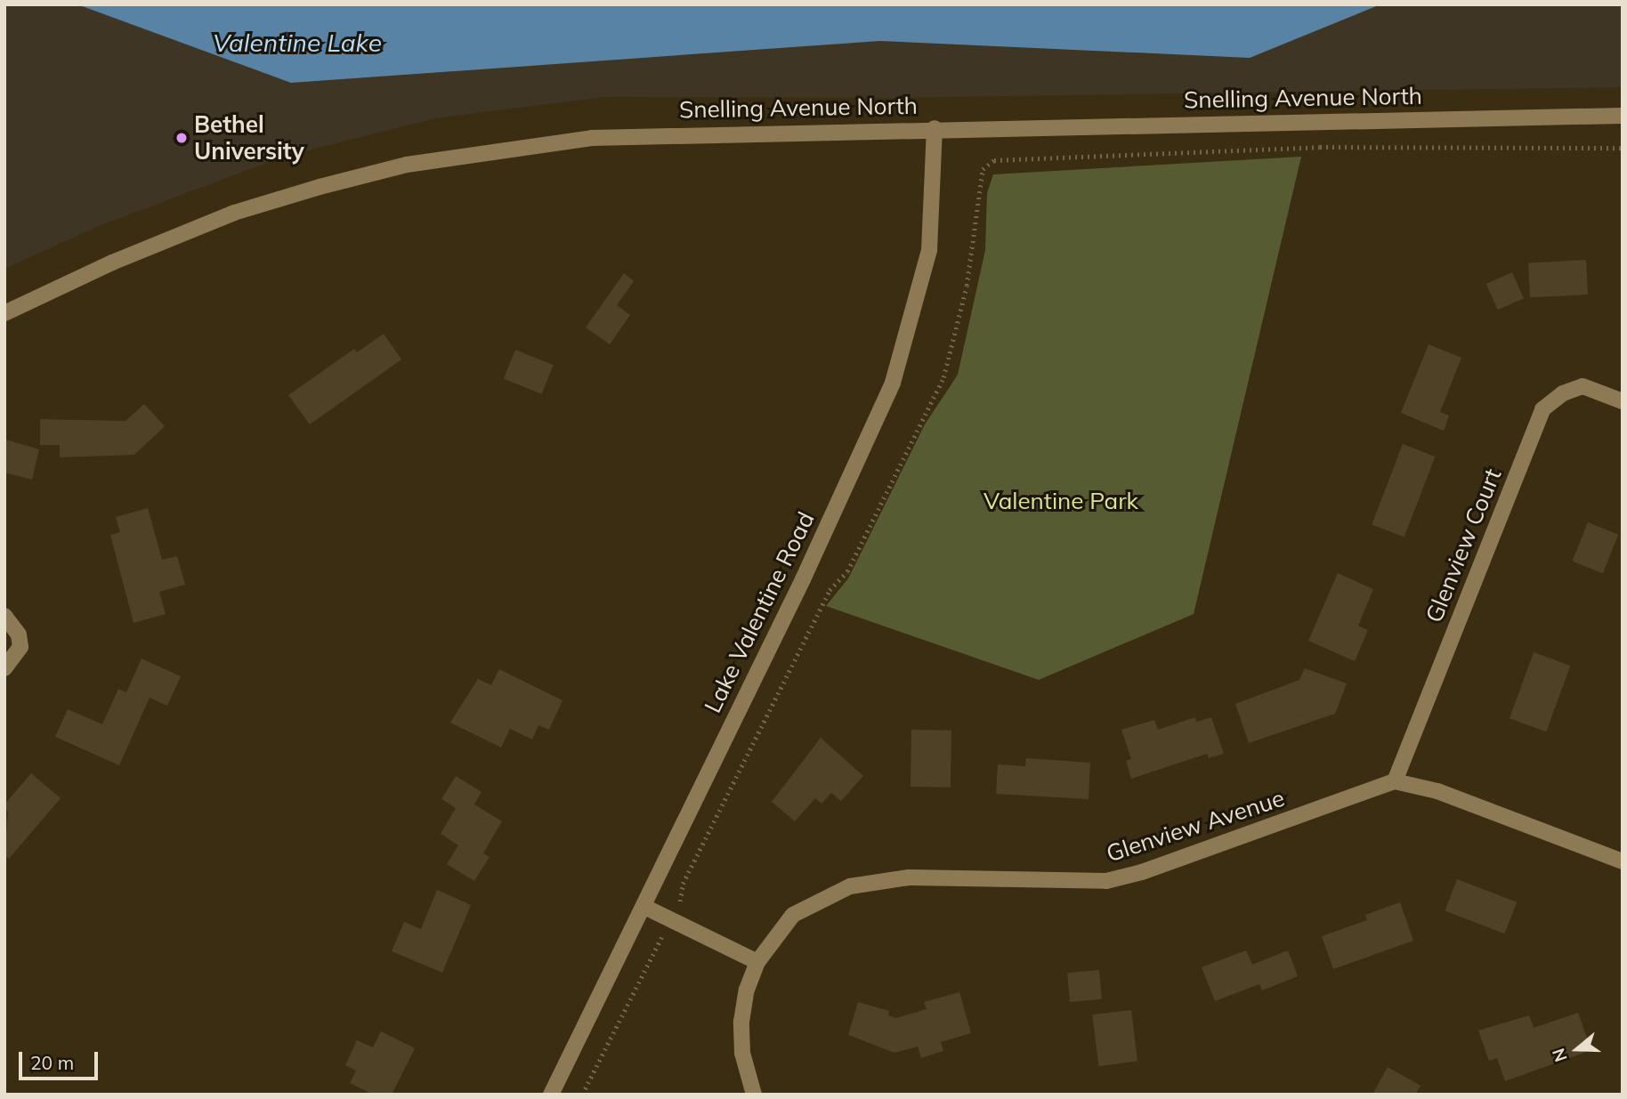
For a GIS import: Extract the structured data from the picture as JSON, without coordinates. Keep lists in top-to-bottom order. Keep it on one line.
{"streets":{"street":["Snelling Avenue North","Glenview Court","Lake Valentine Road","Glenview Avenue"]},"crossings":[["Snelling Avenue North","Lake Valentine Road"],["Glenview Court","Glenview Avenue"]],"water":["Valentine Lake"],"parks":["Valentine Park"],"places":["Bethel University"],"scale_bar":"20 m","north":"left"}
